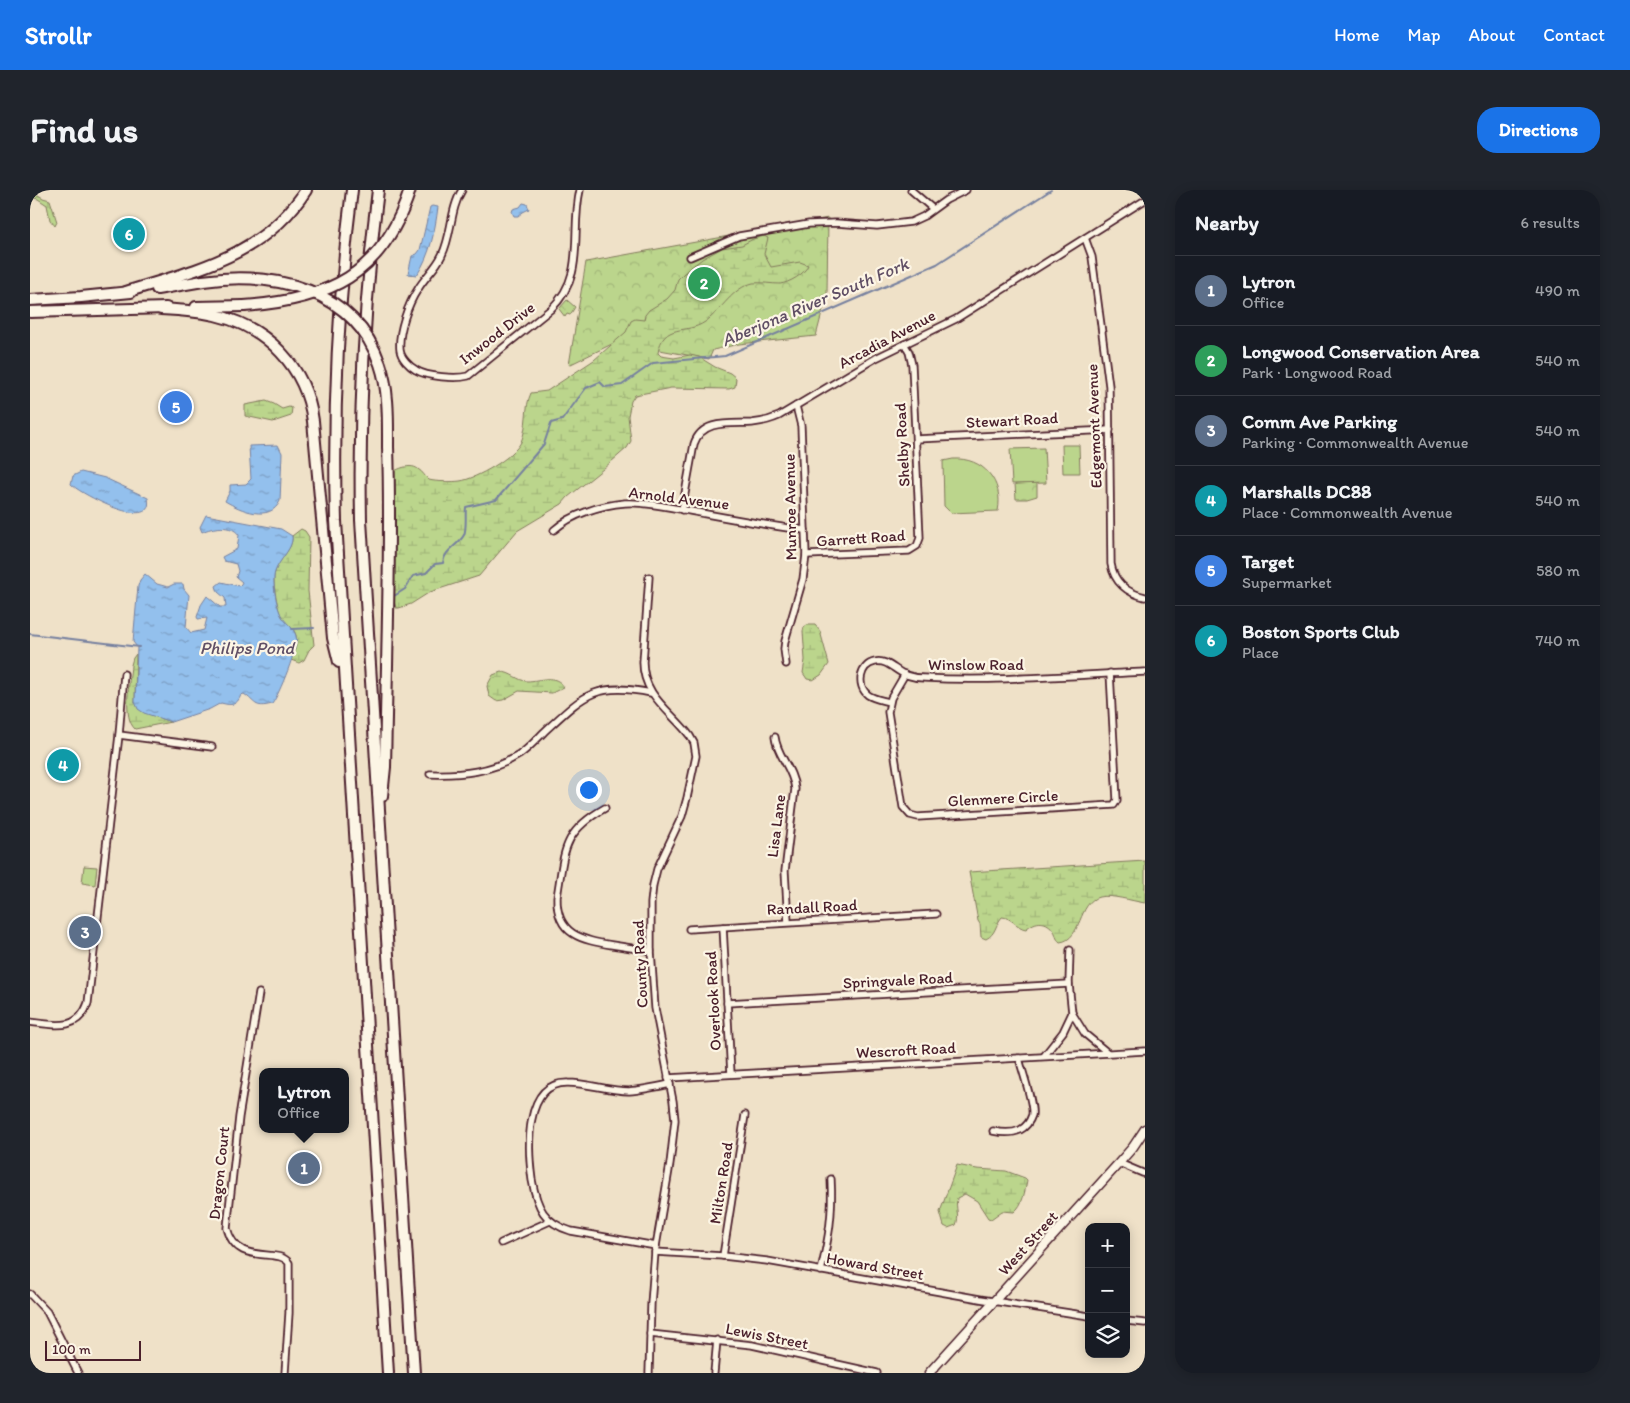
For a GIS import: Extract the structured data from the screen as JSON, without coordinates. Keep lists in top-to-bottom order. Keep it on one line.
{"streets":{"main road":["West Street"],"street":["Inwood Drive","Arcadia Avenue","Stewart Road","Edgemont Avenue","Shelby Road","Arnold Avenue","Munroe Avenue","Garrett Road","Winslow Road","Glenmere Circle","Lisa Lane","Randall Road","County Road","Springvale Road","Overlook Road","Wescroft Road","Dragon Court","Milton Road","Howard Street","Lewis Street"]},"crossings":[["Arcadia Avenue","Edgemont Avenue"],["Arcadia Avenue","Shelby Road"],["Arcadia Avenue","Arnold Avenue"],["Arcadia Avenue","Munroe Avenue"],["Stewart Road","Edgemont Avenue"],["Stewart Road","Shelby Road"],["Shelby Road","Garrett Road"],["Arnold Avenue","Munroe Avenue"],["Munroe Avenue","Garrett Road"],["Winslow Road","Glenmere Circle"],["Lisa Lane","Randall Road"],["Randall Road","Overlook Road"],["County Road","Wescroft Road"],["County Road","Howard Street"],["County Road","Lewis Street"],["Springvale Road","Overlook Road"],["Overlook Road","Wescroft Road"],["Milton Road","Howard Street"],["West Street","Howard Street"]],"water":["Aberjona River South Fork","Philips Pond"],"scale_bar":"100 m","page":{"header":"Strollr","nav":["Home","Map","About","Contact"],"buttons":"Directions","title":"Find us","heading":["Nearby","6 results"],"pins":["6","2","5","4","3","1"],"list":[{"mark":"1","name":"Lytron","note":"Office","value":"490 m"},{"mark":"2","name":"Longwood Conservation Area","note":"Park · Longwood Road","value":"540 m"},{"mark":"3","name":"Comm Ave Parking","note":"Parking · Commonwealth Avenue","value":"540 m"},{"mark":"4","name":"Marshalls DC88","note":"Place · Commonwealth Avenue","value":"540 m"},{"mark":"5","name":"Target","note":"Supermarket","value":"580 m"},{"mark":"6","name":"Boston Sports Club","note":"Place","value":"740 m"}],"popup":["Lytron","Office"],"map_buttons":["+","−"],"scale":"100 m"}}
